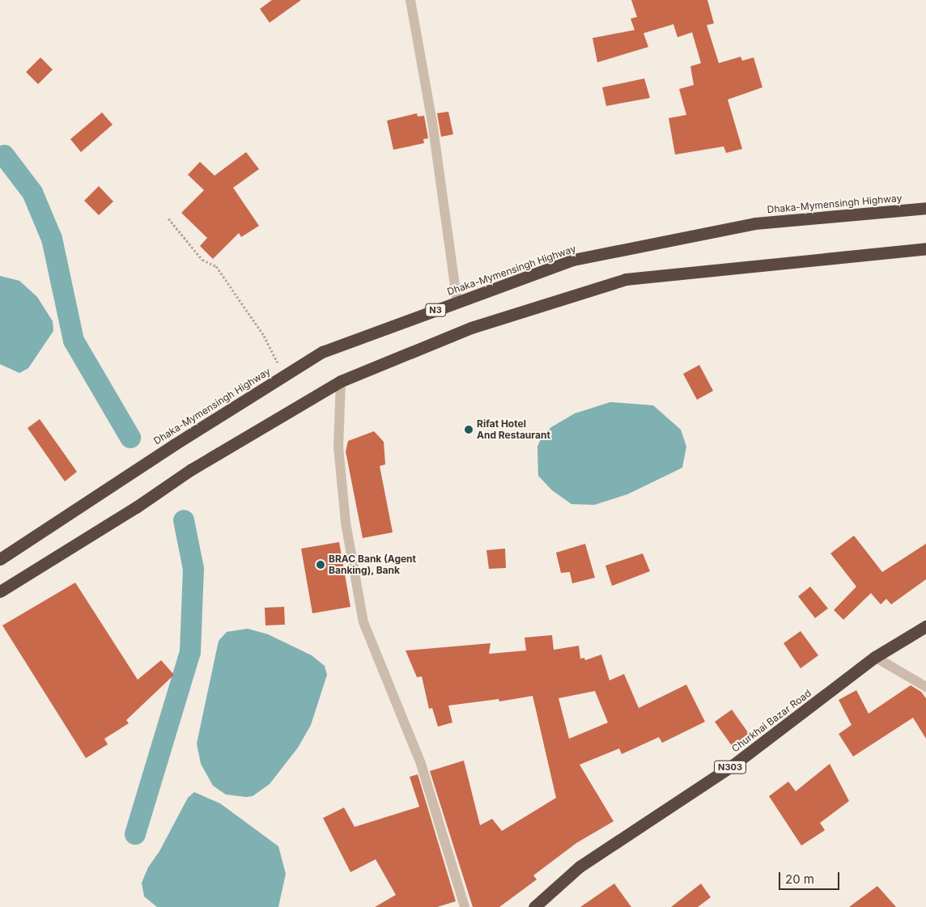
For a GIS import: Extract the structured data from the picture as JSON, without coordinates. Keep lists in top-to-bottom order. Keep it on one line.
{"streets":{"highway":["Dhaka-Mymensingh Highway","N3","Churkhai Bazar Road","N303"]},"places":["Rifat Hotel And Restaurant","BRAC Bank (Agent Banking), Bank"],"scale_bar":"20 m"}
